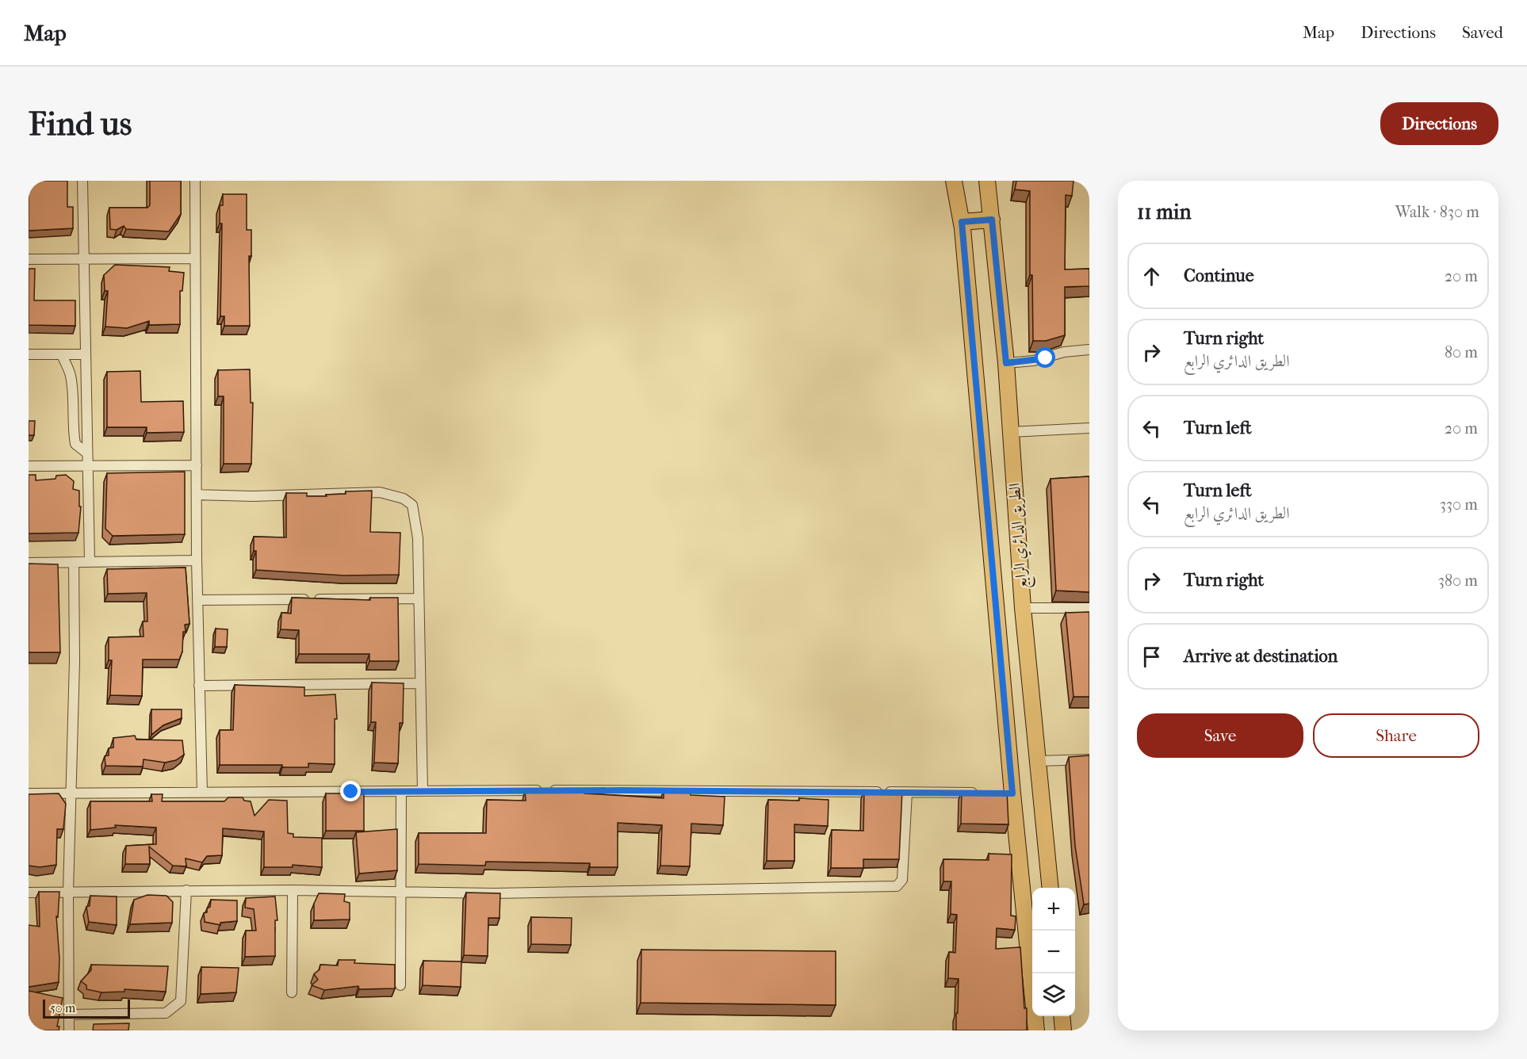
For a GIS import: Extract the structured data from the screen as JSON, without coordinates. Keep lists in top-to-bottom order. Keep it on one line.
{"streets":{"main road":["الطريق الدائري الرابع"]},"scale_bar":"50 m","page":{"header":"Map","nav":["Map","Directions","Saved"],"buttons":["Directions",["Save","Share"]],"title":"Find us","heading":["11 min","Walk · 830 m"],"list":[["Continue","20 m"],["Turn right","الطريق الدائري الرابع","80 m"],["Turn left","20 m"],["Turn left","الطريق الدائري الرابع","330 m"],["Turn right","380 m"],"Arrive at destination"],"map_buttons":["+","−"],"scale":"50 m"}}
